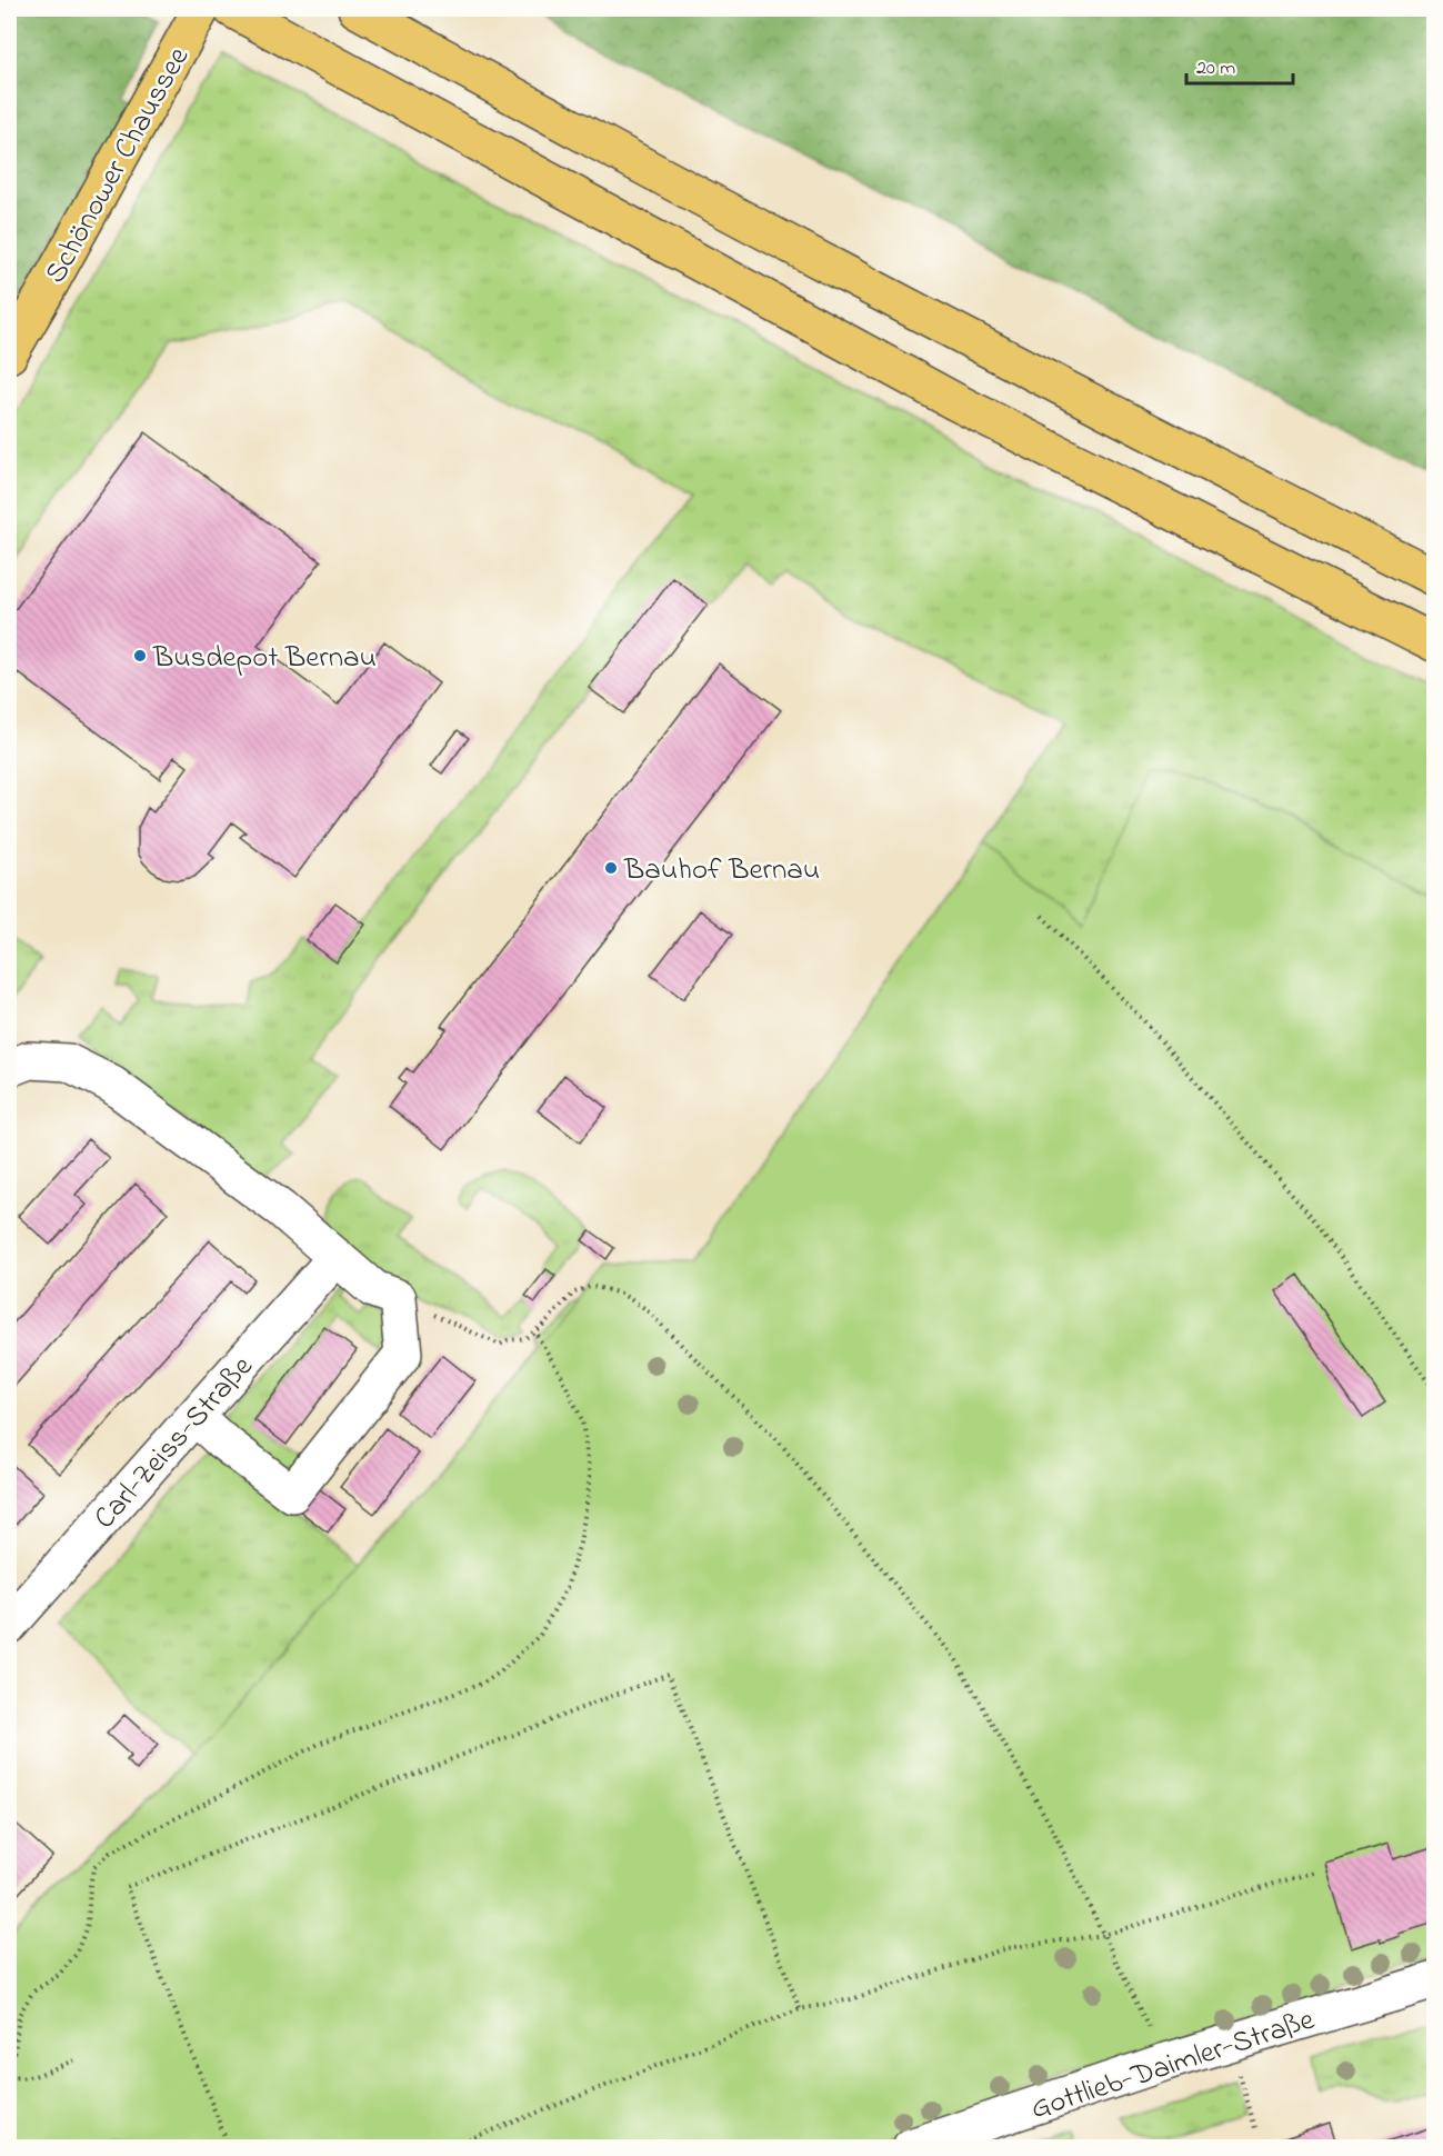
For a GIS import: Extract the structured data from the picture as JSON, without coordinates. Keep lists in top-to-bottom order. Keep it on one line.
{"streets":{"main road":["Schönower Chaussee"],"street":["Carl-Zeiss-Straße","Gottlieb-Daimler-Straße"]},"places":["Busdepot Bernau","Bauhof Bernau"],"scale_bar":"20 m"}
